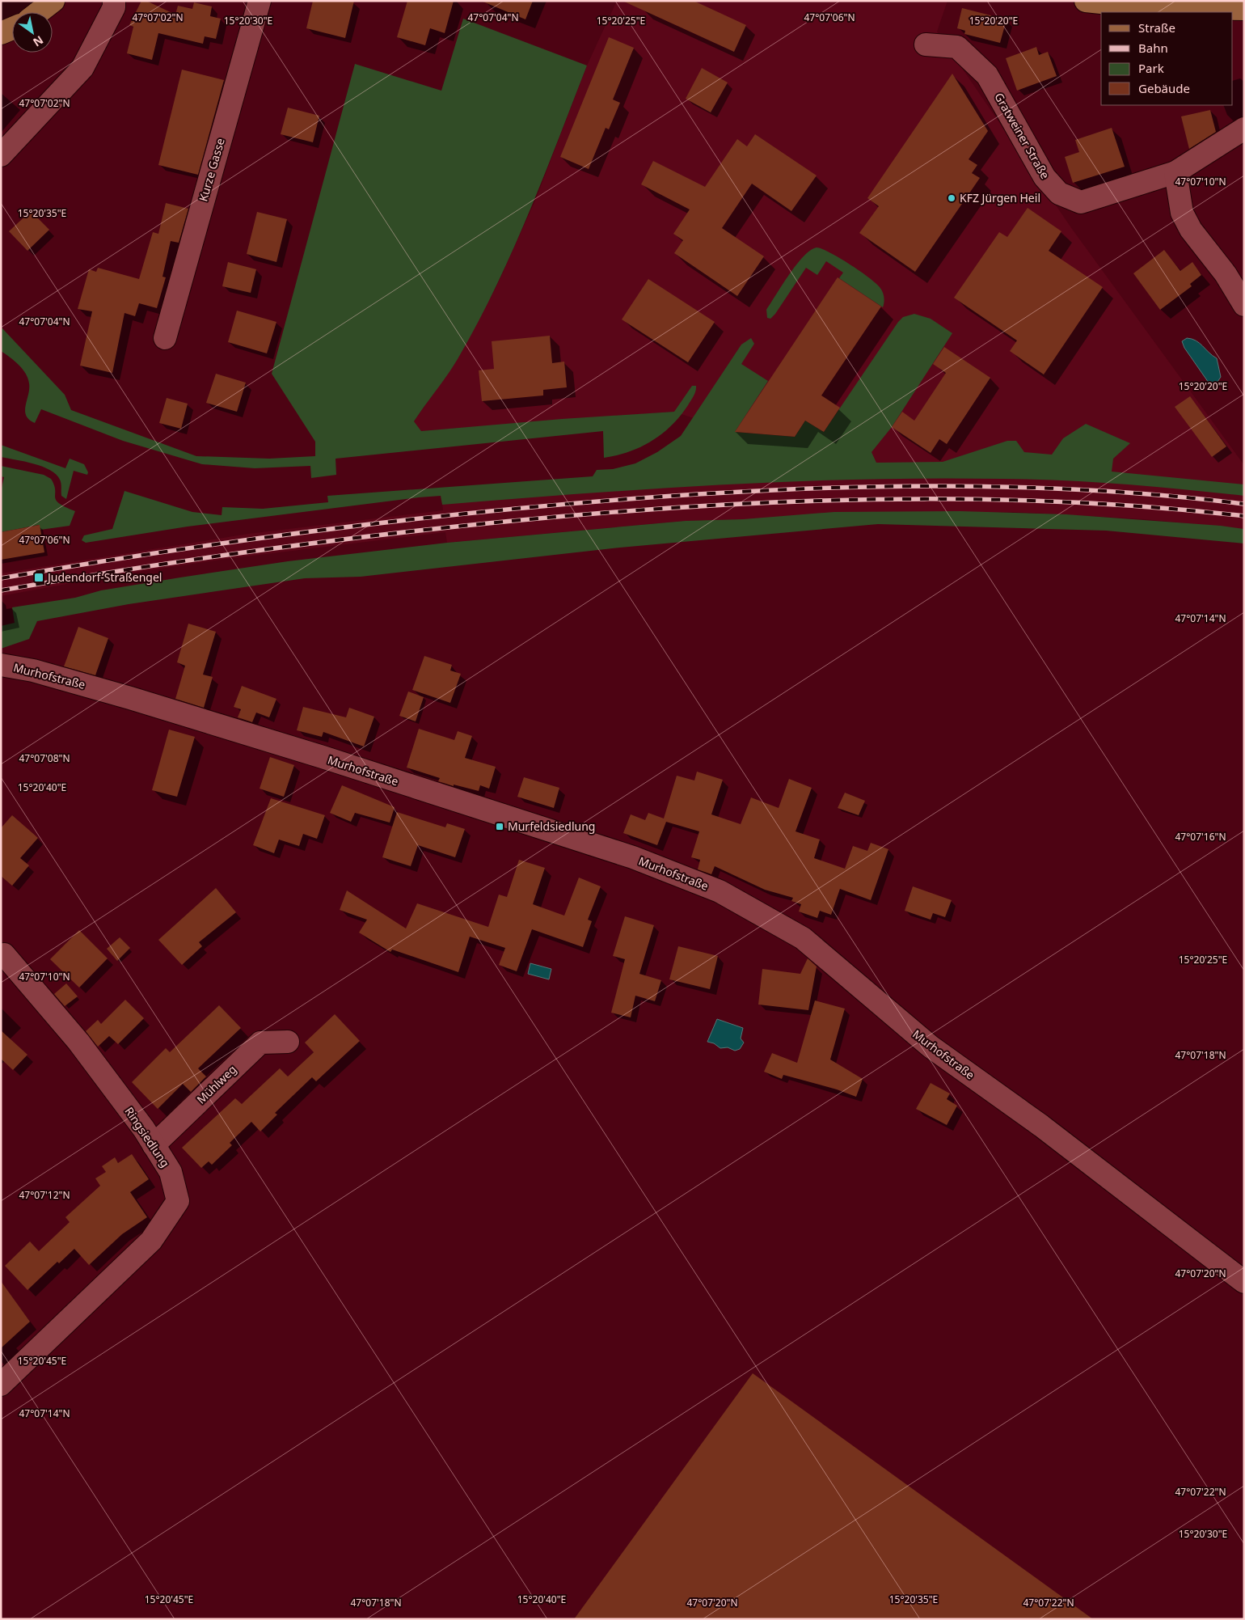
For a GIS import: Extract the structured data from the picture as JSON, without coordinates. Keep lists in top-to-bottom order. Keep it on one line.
{"streets":{"street":["Gratweiner Straße","Kurze Gasse","Murhofstraße","Mühlweg","Ringsiedlung"]},"crossings":[["Mühlweg","Ringsiedlung"]],"places":{"other":["KFZ Jürgen Heil"],"transit":["Judendorf-Straßengel","Murfeldsiedlung"]},"legend":["Straße","Bahn","Park","Gebäude"],"north":"bottom right","coordinates":["47°07'02\"N","47°07'04\"N","47°07'06\"N","15°20'30\"E","15°20'25\"E","15°20'20\"E","47°07'10\"N","15°20'35\"E","47°07'14\"N","47°07'08\"N","15°20'40\"E","47°07'16\"N","47°07'18\"N","47°07'12\"N","47°07'20\"N","15°20'45\"E","47°07'22\"N"]}
